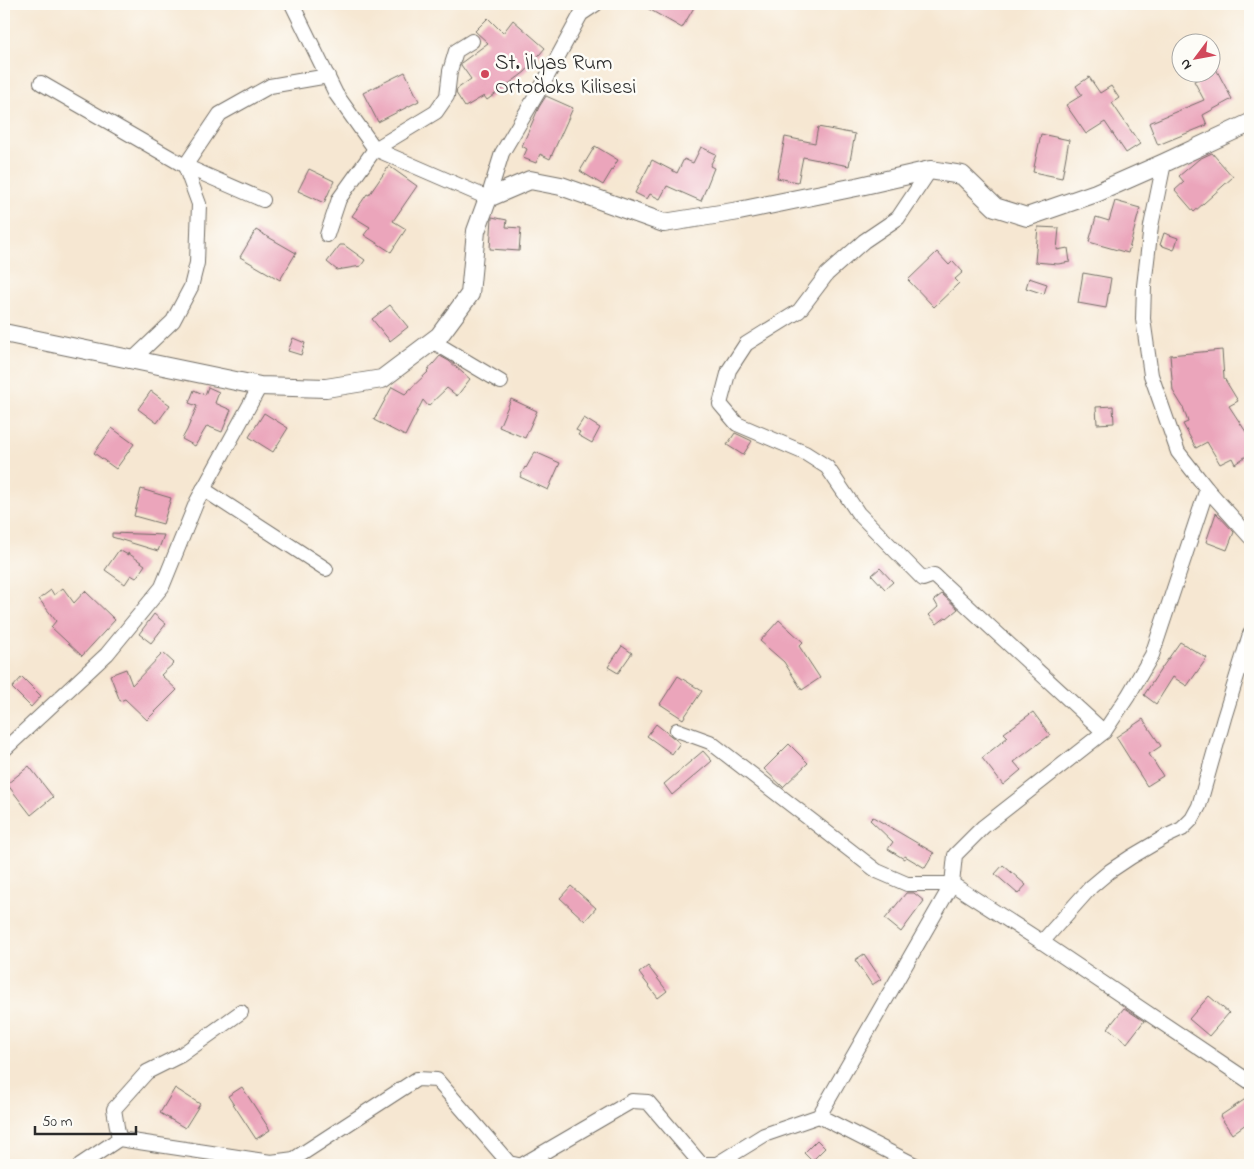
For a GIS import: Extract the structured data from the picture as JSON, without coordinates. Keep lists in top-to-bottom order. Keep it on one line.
{"places":["St. İlyas Rum Ortodoks Kilisesi"],"scale_bar":"50 m","north":"bottom left"}
